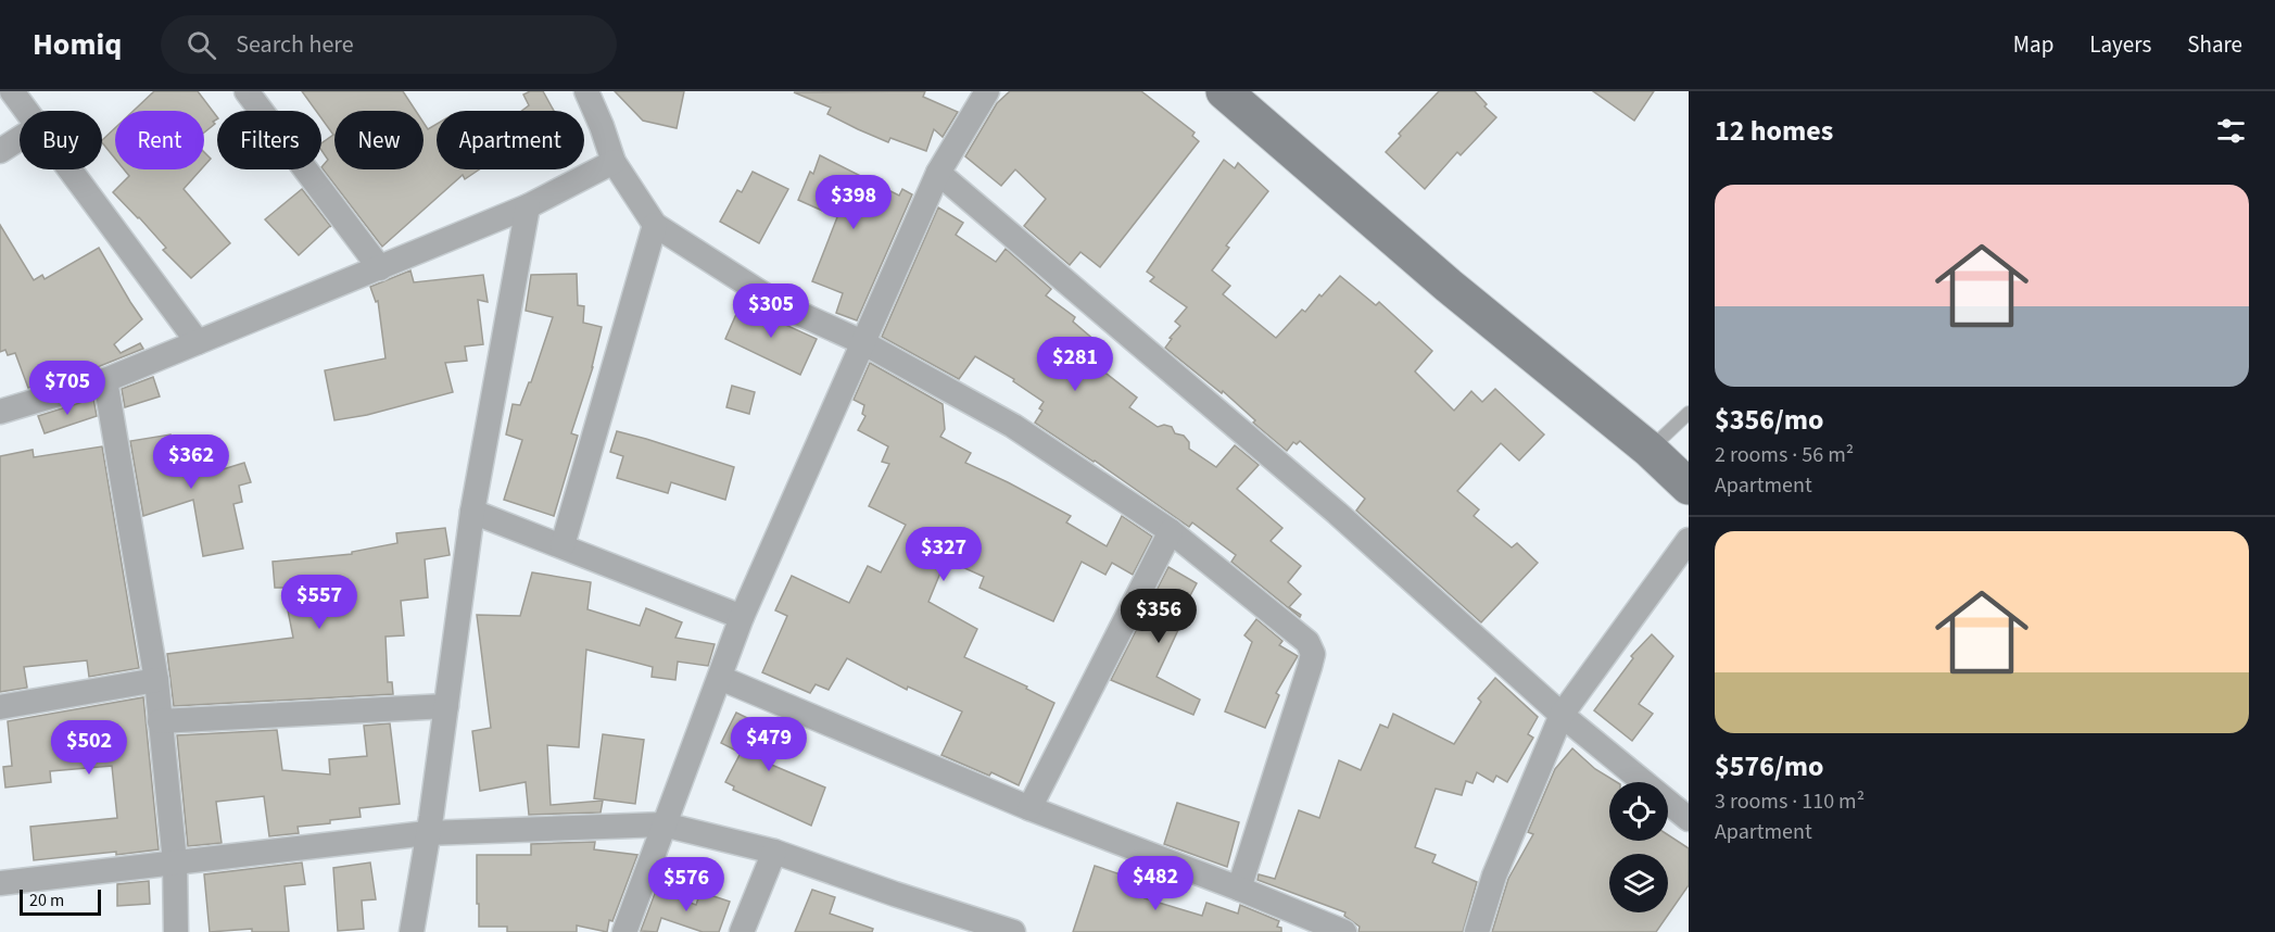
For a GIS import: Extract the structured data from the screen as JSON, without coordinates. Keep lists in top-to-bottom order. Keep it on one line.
{"scale_bar":"20 m","page":{"header":"Homiq","search":"Search here","nav":["Map","Layers","Share"],"heading":"12 homes","chip":["Buy","Rent","Filters","New","Apartment"],"list":[{"name":"$356/mo","note":"2 rooms · 56 m² · Apartment"},{"name":"$576/mo","note":"3 rooms · 110 m² · Apartment"}],"price":["$398","$305","$281","$705","$362","$327","$557","$356","$479","$502","$482","$576"],"scale":"20 m"}}
